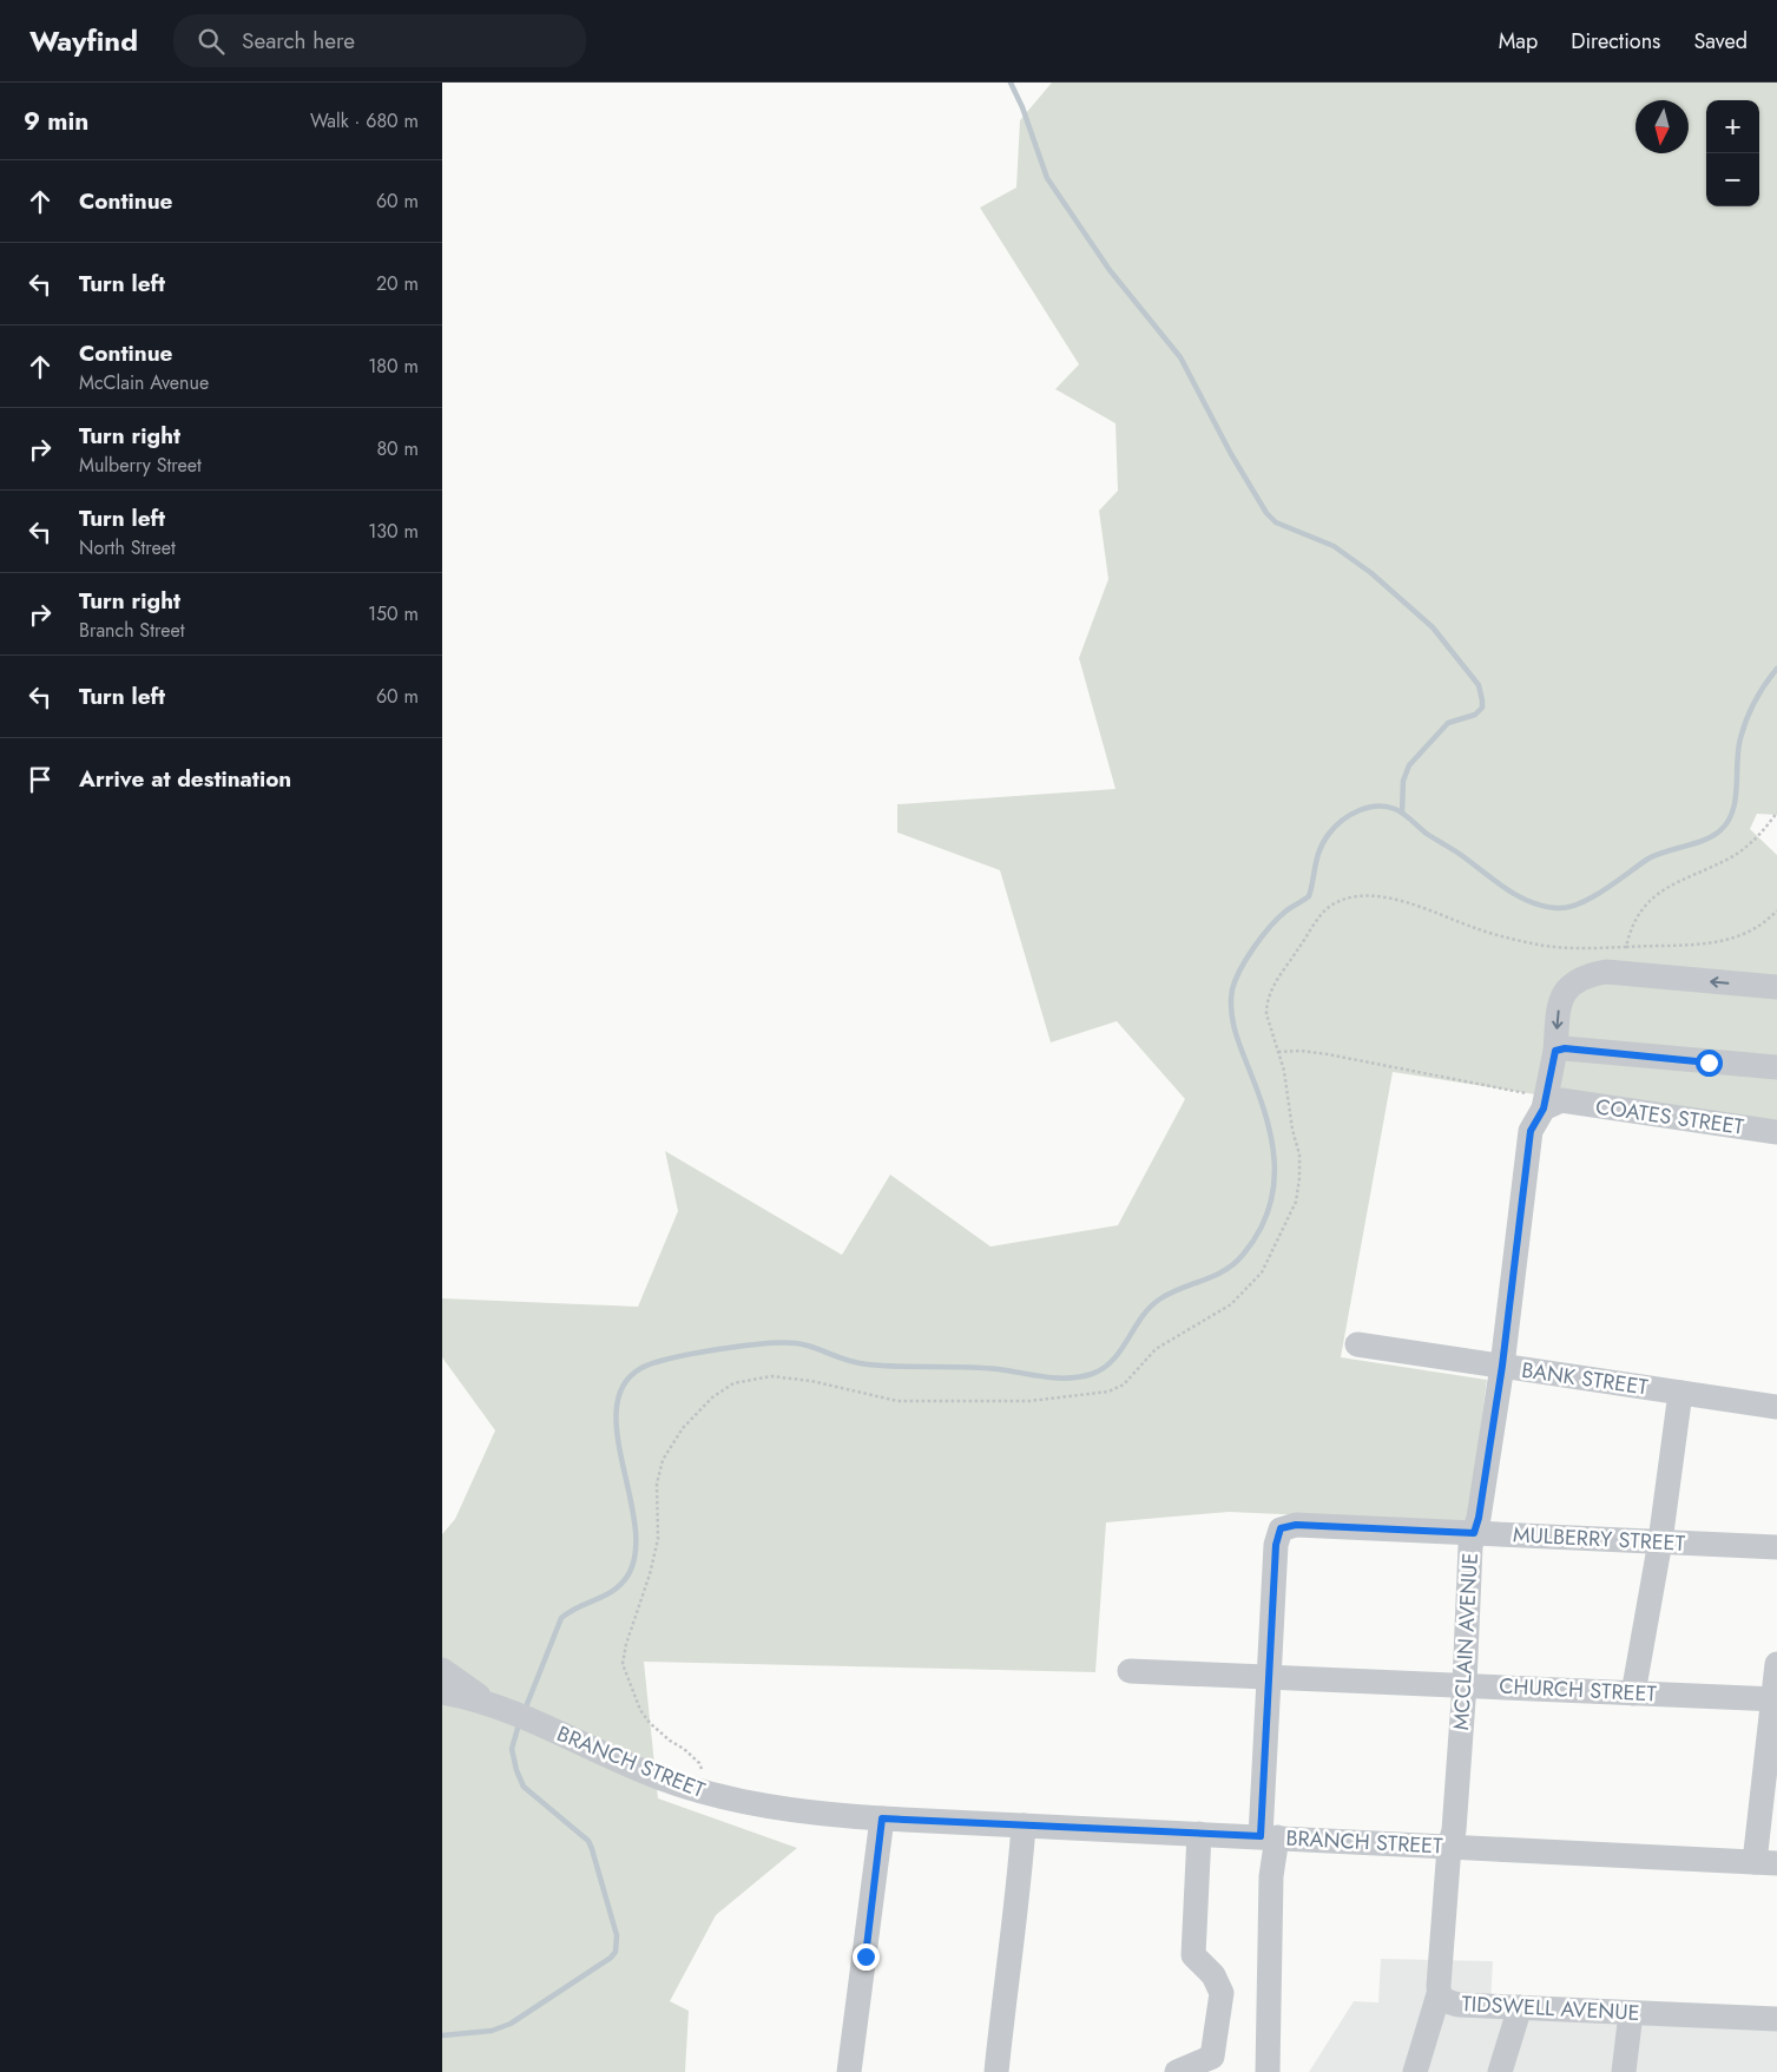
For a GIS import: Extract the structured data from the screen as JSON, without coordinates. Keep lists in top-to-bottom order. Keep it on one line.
{"streets":{"street":["COATES STREET","BANK STREET","MULBERRY STREET","MCCLAIN AVENUE","CHURCH STREET","BRANCH STREET","TIDSWELL AVENUE"]},"crossings":[["COATES STREET","MCCLAIN AVENUE"],["BANK STREET","MCCLAIN AVENUE"],["MULBERRY STREET","MCCLAIN AVENUE"],["MULBERRY STREET","CHURCH STREET"],["MCCLAIN AVENUE","CHURCH STREET"],["MCCLAIN AVENUE","BRANCH STREET"],["MCCLAIN AVENUE","TIDSWELL AVENUE"],["BRANCH STREET","TIDSWELL AVENUE"]],"north":"bottom","page":{"header":"Wayfind","search":"Search here","nav":["Map","Directions","Saved"],"heading":["9 min","Walk · 680 m"],"map_buttons":["+","−"],"list":[["Continue","60 m"],["Turn left","20 m"],["Continue","McClain Avenue","180 m"],["Turn right","Mulberry Street","80 m"],["Turn left","North Street","130 m"],["Turn right","Branch Street","150 m"],["Turn left","60 m"],"Arrive at destination"]}}
